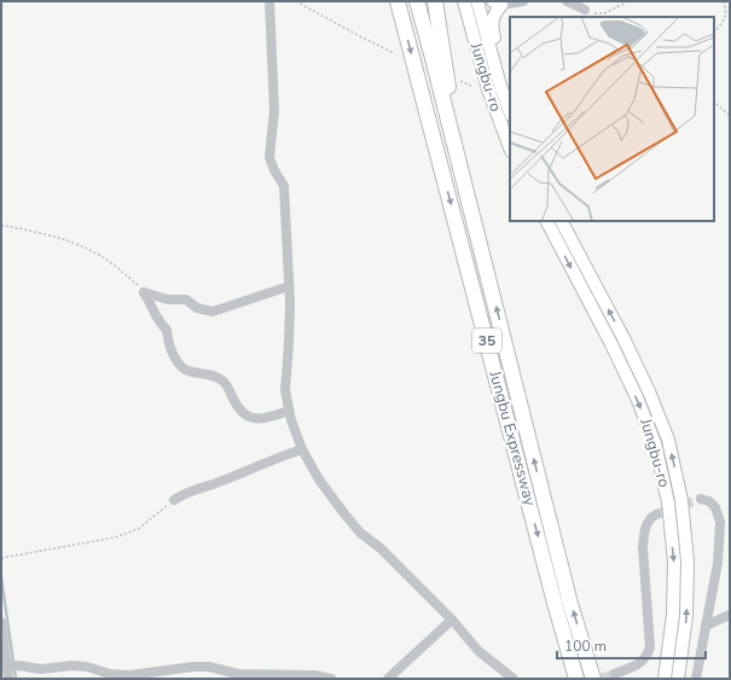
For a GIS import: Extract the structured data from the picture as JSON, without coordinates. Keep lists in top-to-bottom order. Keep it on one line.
{"streets":{"highway":["35","Jungbu Expressway"],"main road":["Jungbu-ro"]},"scale_bar":"100 m"}
